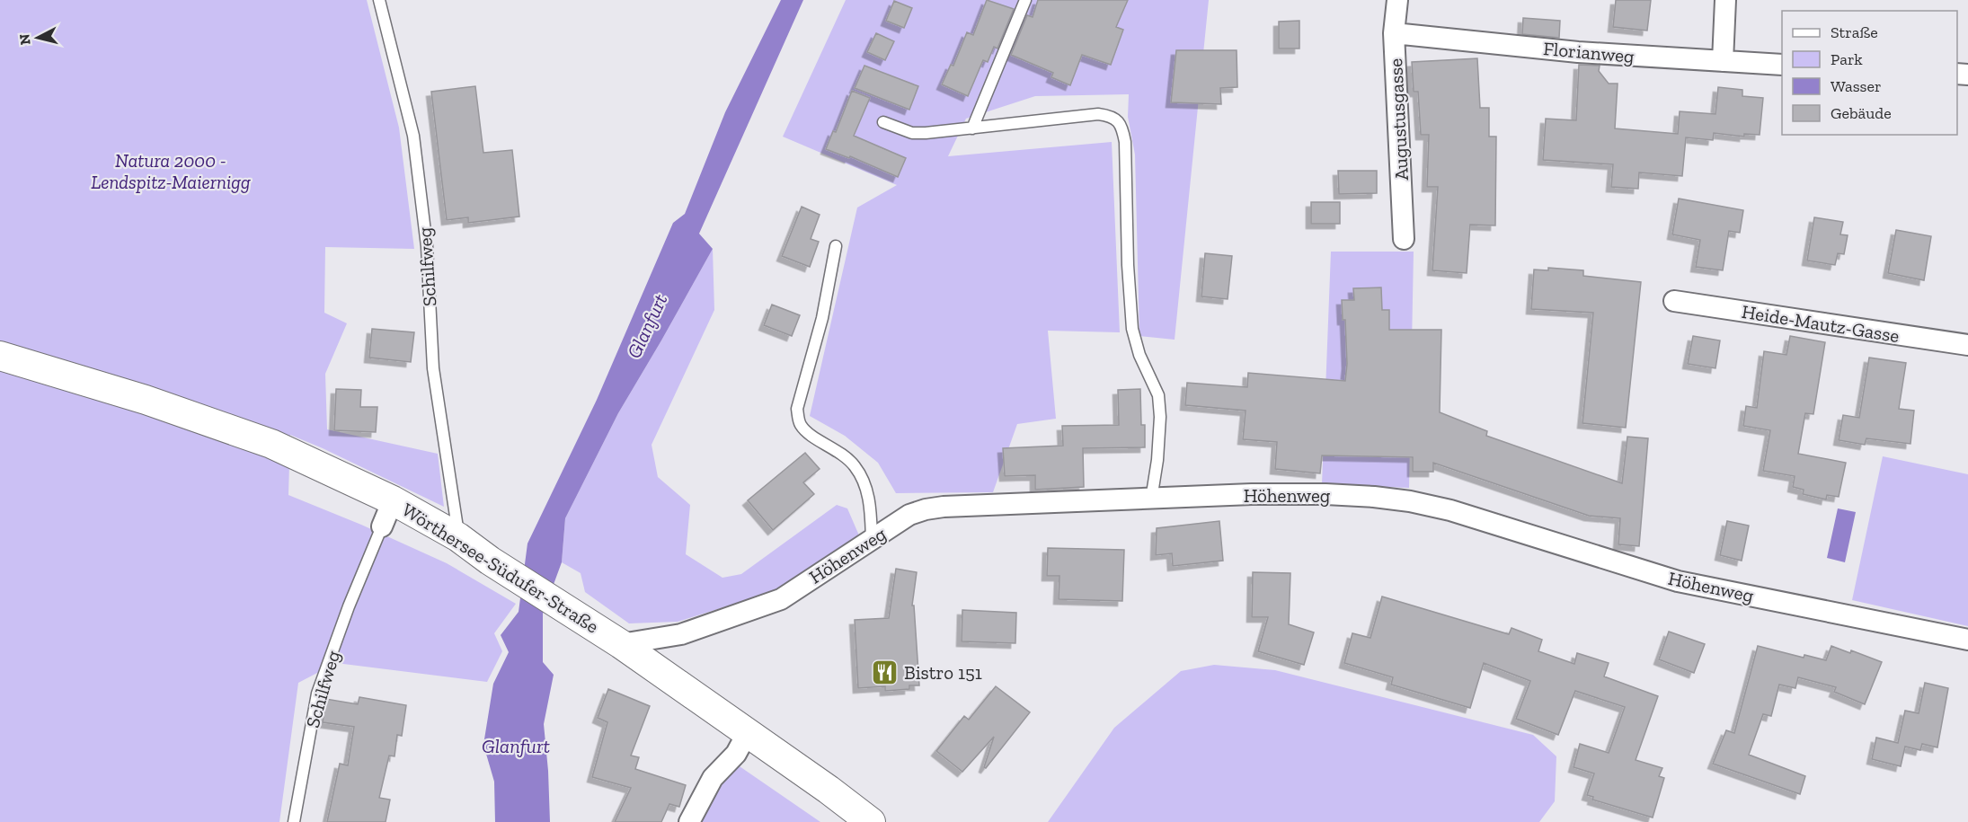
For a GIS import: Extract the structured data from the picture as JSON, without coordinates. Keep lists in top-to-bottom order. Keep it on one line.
{"streets":{"main road":["Wörthersee-Südufer-Straße"],"street":["Florianweg","Augustusgasse","Schilfweg","Heide-Mautz-Gasse","Höhenweg"]},"crossings":[["Florianweg","Augustusgasse"],["Schilfweg","Wörthersee-Südufer-Straße"],["Höhenweg","Wörthersee-Südufer-Straße"]],"water":["Glanfurt"],"parks":["Natura 2000 - Lendspitz-Maiernigg"],"places":{"restaurant":["Bistro 151"]},"legend":["Straße","Park","Wasser","Gebäude"],"north":"left"}
